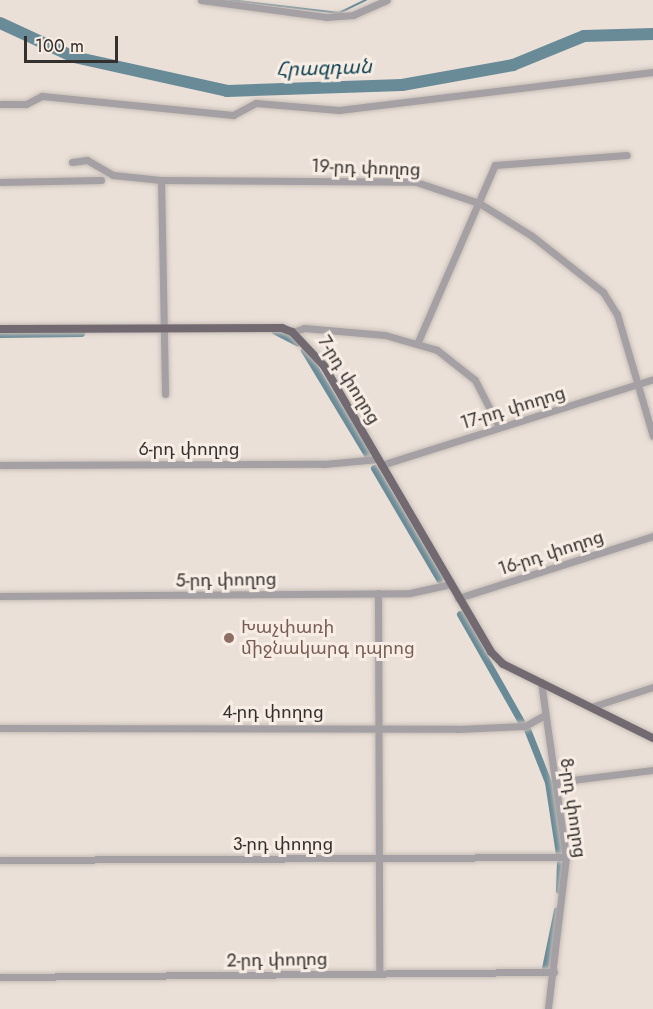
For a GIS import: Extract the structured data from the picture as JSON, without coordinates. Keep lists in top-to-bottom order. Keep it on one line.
{"streets":{"main road":["7-րդ փողոց"],"street":["19-րդ փողոց","17-րդ փողոց","6-րդ փողոց","16-րդ փողոց","5-րդ փողոց","4-րդ փողոց","8-րդ փողոց","3-րդ փողոց","2-րդ փողոց"]},"crossings":[["19-րդ փողոց","17-րդ փողոց"],["7-րդ փողոց","17-րդ փողոց"],["7-րդ փողոց","6-րդ փողոց"],["7-րդ փողոց","16-րդ փողոց"],["7-րդ փողոց","5-րդ փողոց"],["7-րդ փողոց","8-րդ փողոց"],["17-րդ փողոց","6-րդ փողոց"],["4-րդ փողոց","8-րդ փողոց"],["8-րդ փողոց","3-րդ փողոց"],["8-րդ փողոց","2-րդ փողոց"]],"water":["Հրազդան"],"places":["Խաչփառի միջնակարգ դպրոց"],"scale_bar":"100 m"}
